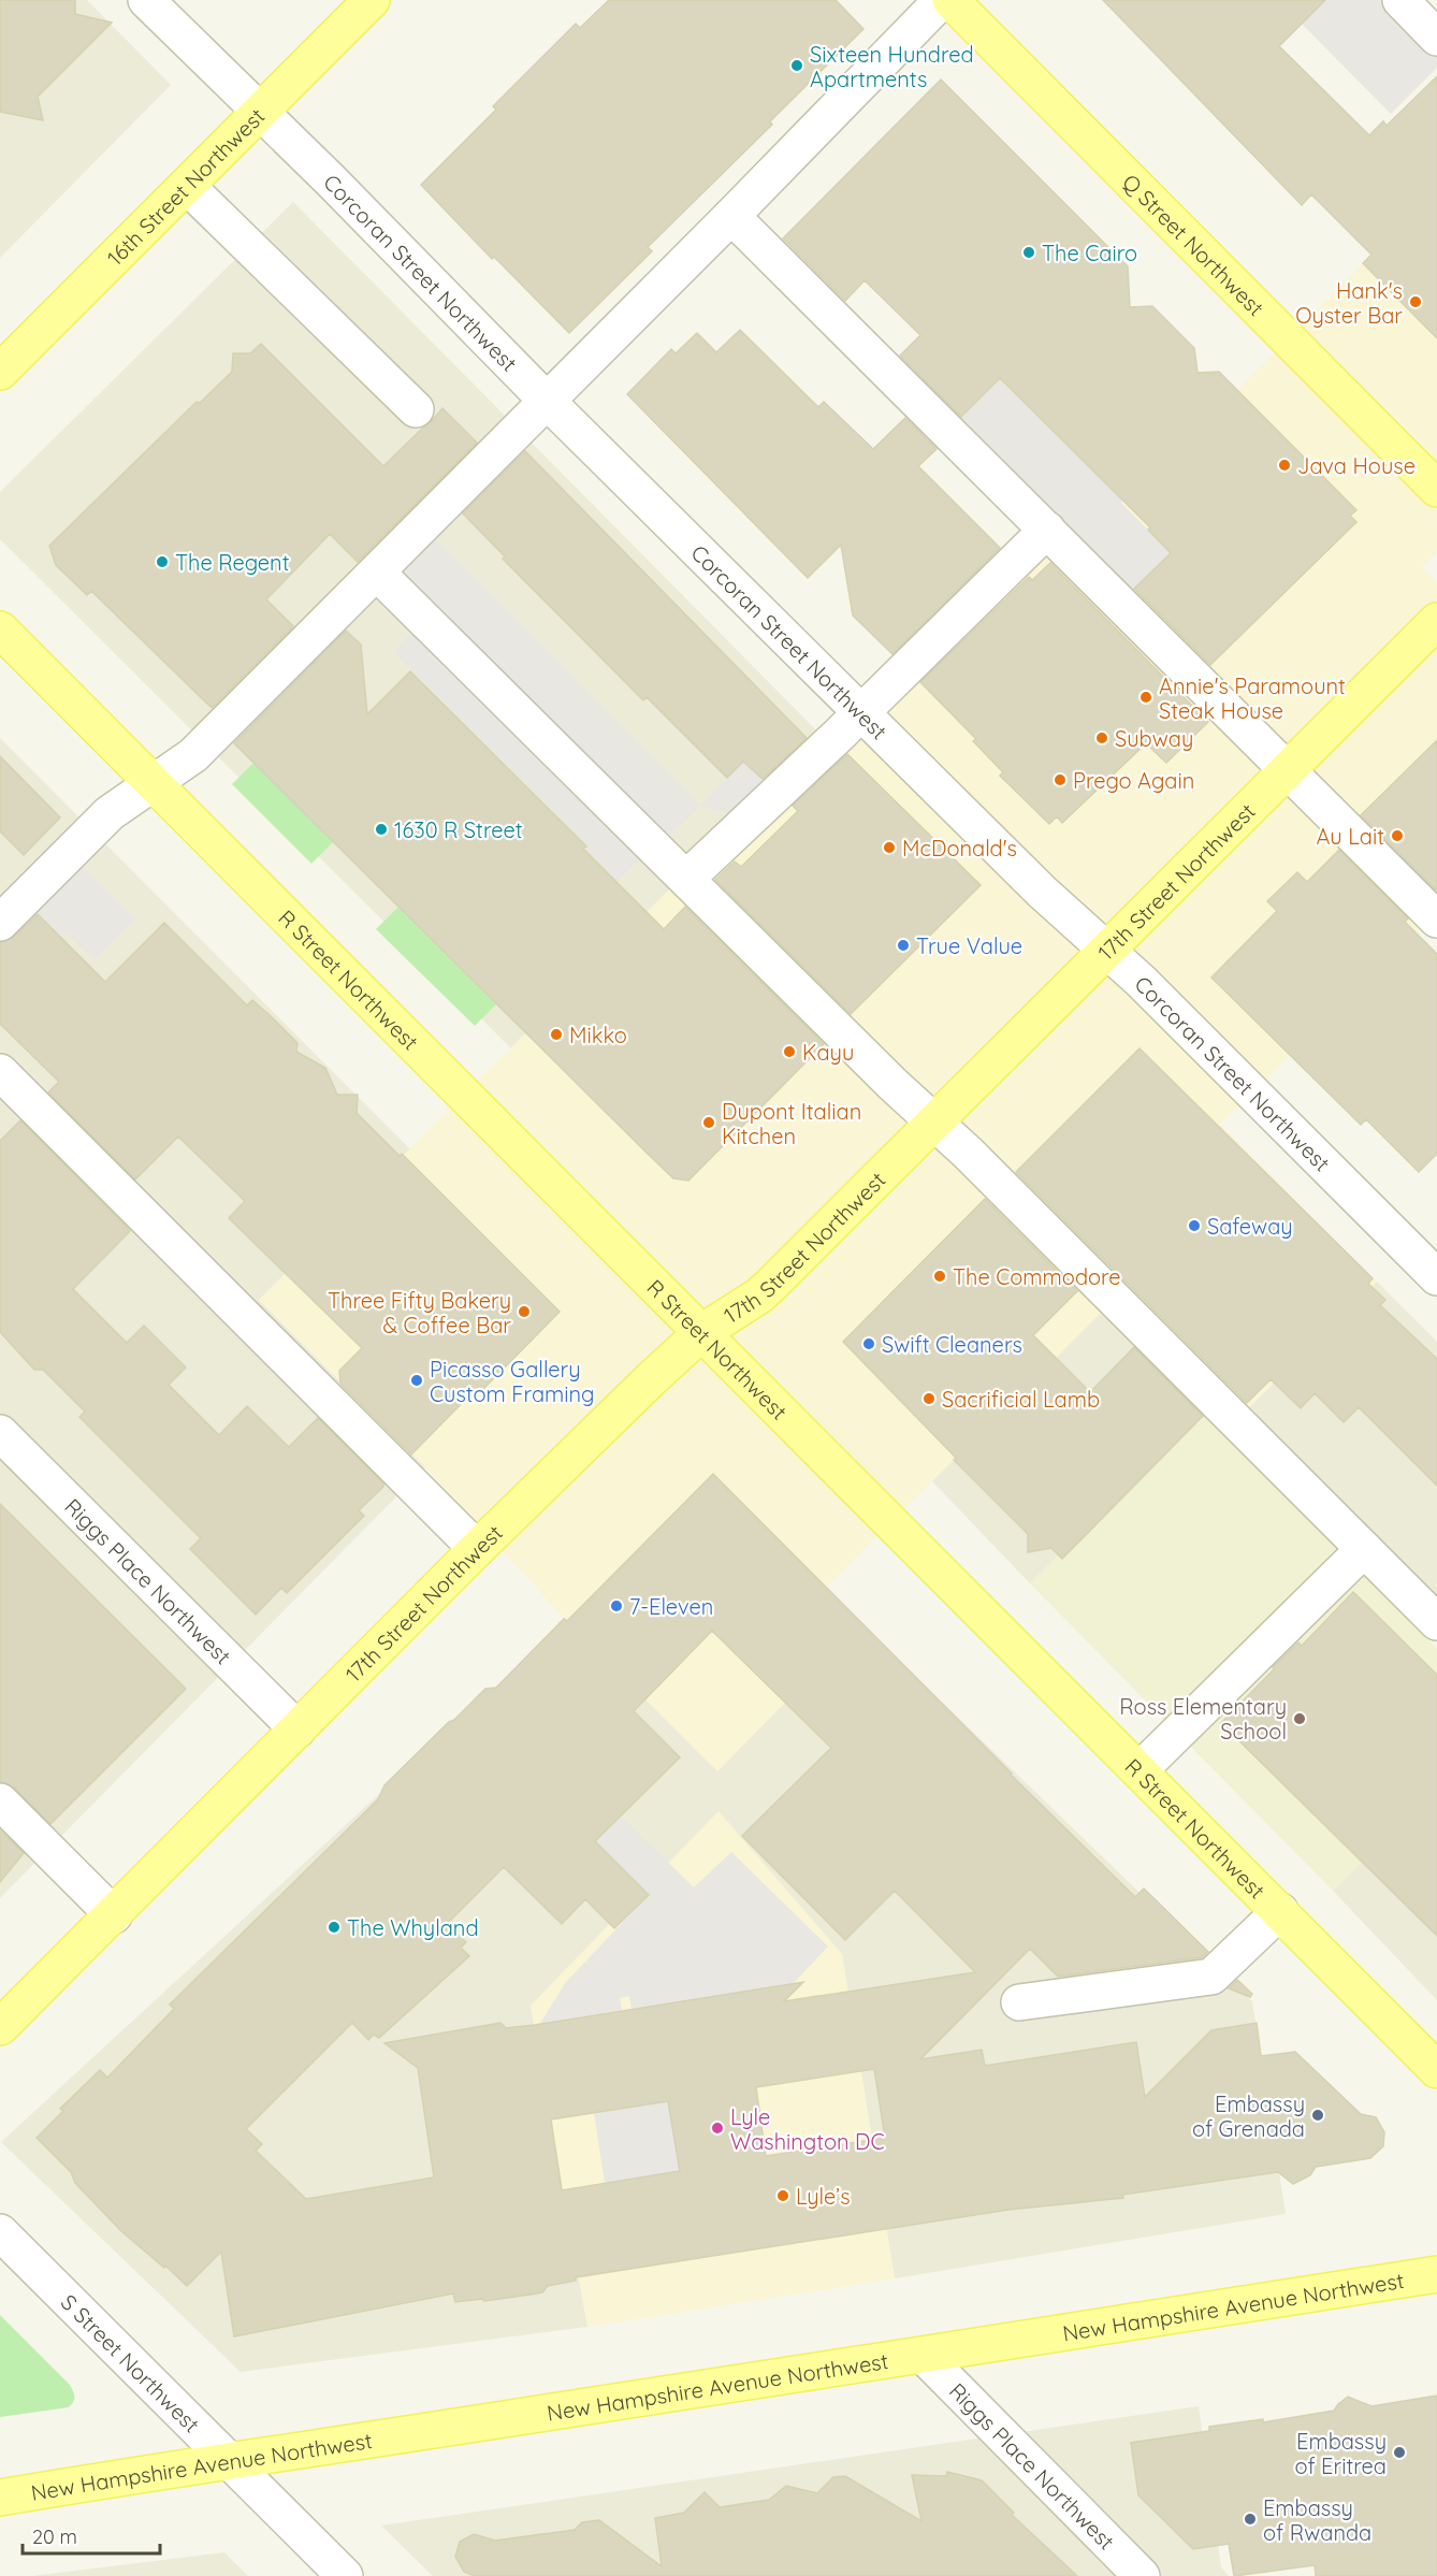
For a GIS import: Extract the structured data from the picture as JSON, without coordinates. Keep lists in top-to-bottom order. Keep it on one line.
{"streets":{"main road":["16th Street Northwest","Q Street Northwest","17th Street Northwest","R Street Northwest","New Hampshire Avenue Northwest"],"street":["Corcoran Street Northwest","Riggs Place Northwest","S Street Northwest"]},"crossings":[["16th Street Northwest","Corcoran Street Northwest"],["Corcoran Street Northwest","17th Street Northwest"],["17th Street Northwest","R Street Northwest"],["17th Street Northwest","Riggs Place Northwest"],["Riggs Place Northwest","New Hampshire Avenue Northwest"],["New Hampshire Avenue Northwest","S Street Northwest"]],"places":["Sixteen Hundred Apartments","The Cairo","Hank's Oyster Bar","Java House","The Regent","Annie's Paramount Steak House","Subway","Prego Again","1630 R Street","Au Lait","McDonald's","True Value","Mikko","Kayu","Dupont Italian Kitchen","Safeway","The Commodore","Three Fifty Bakery & Coffee Bar","Swift Cleaners","Picasso Gallery Custom Framing","Sacrificial Lamb","7-Eleven","Ross Elementary School","The Whyland","Embassy of Grenada","Lyle Washington DC","Lyle’s","Embassy of Eritrea","Embassy of Rwanda"],"scale_bar":"20 m"}
